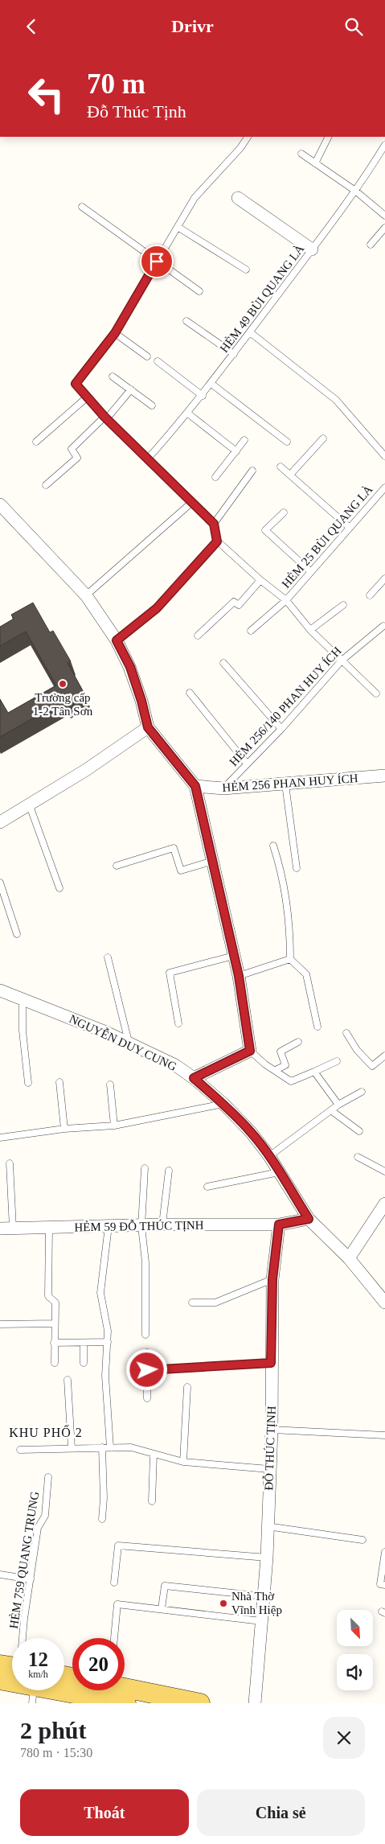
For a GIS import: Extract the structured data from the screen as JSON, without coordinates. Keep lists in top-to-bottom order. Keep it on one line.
{"streets":{"street":["HẺM 256 PHAN HUY ÍCH","NGUYỄN DUY CUNG","HẺM 59 ĐỖ THÚC TỊNH","ĐỖ THÚC TỊNH"],"lane":["HẺM 49 BÙI QUANG LÀ","HẺM 25 BÙI QUANG LÀ","HẺM 256/140 PHAN HUY ÍCH","HẺM 759 QUANG TRUNG"]},"crossings":[["HẺM 256/140 PHAN HUY ÍCH","HẺM 256 PHAN HUY ÍCH"],["HẺM 59 ĐỖ THÚC TỊNH","ĐỖ THÚC TỊNH"]],"districts":["KHU PHỐ 2"],"places":["Trường cấp 1-2 Tân Sơn","Nhà Thờ Vĩnh Hiệp"],"north":"bottom right","page":{"header":"Drivr","turn":["70 m","Đỗ Thúc Tịnh"],"speed":"12 km/h","limit":"20","heading":["2 phút","780 m · 15:30"],"buttons":["Thoát","Chia sẻ"]}}
